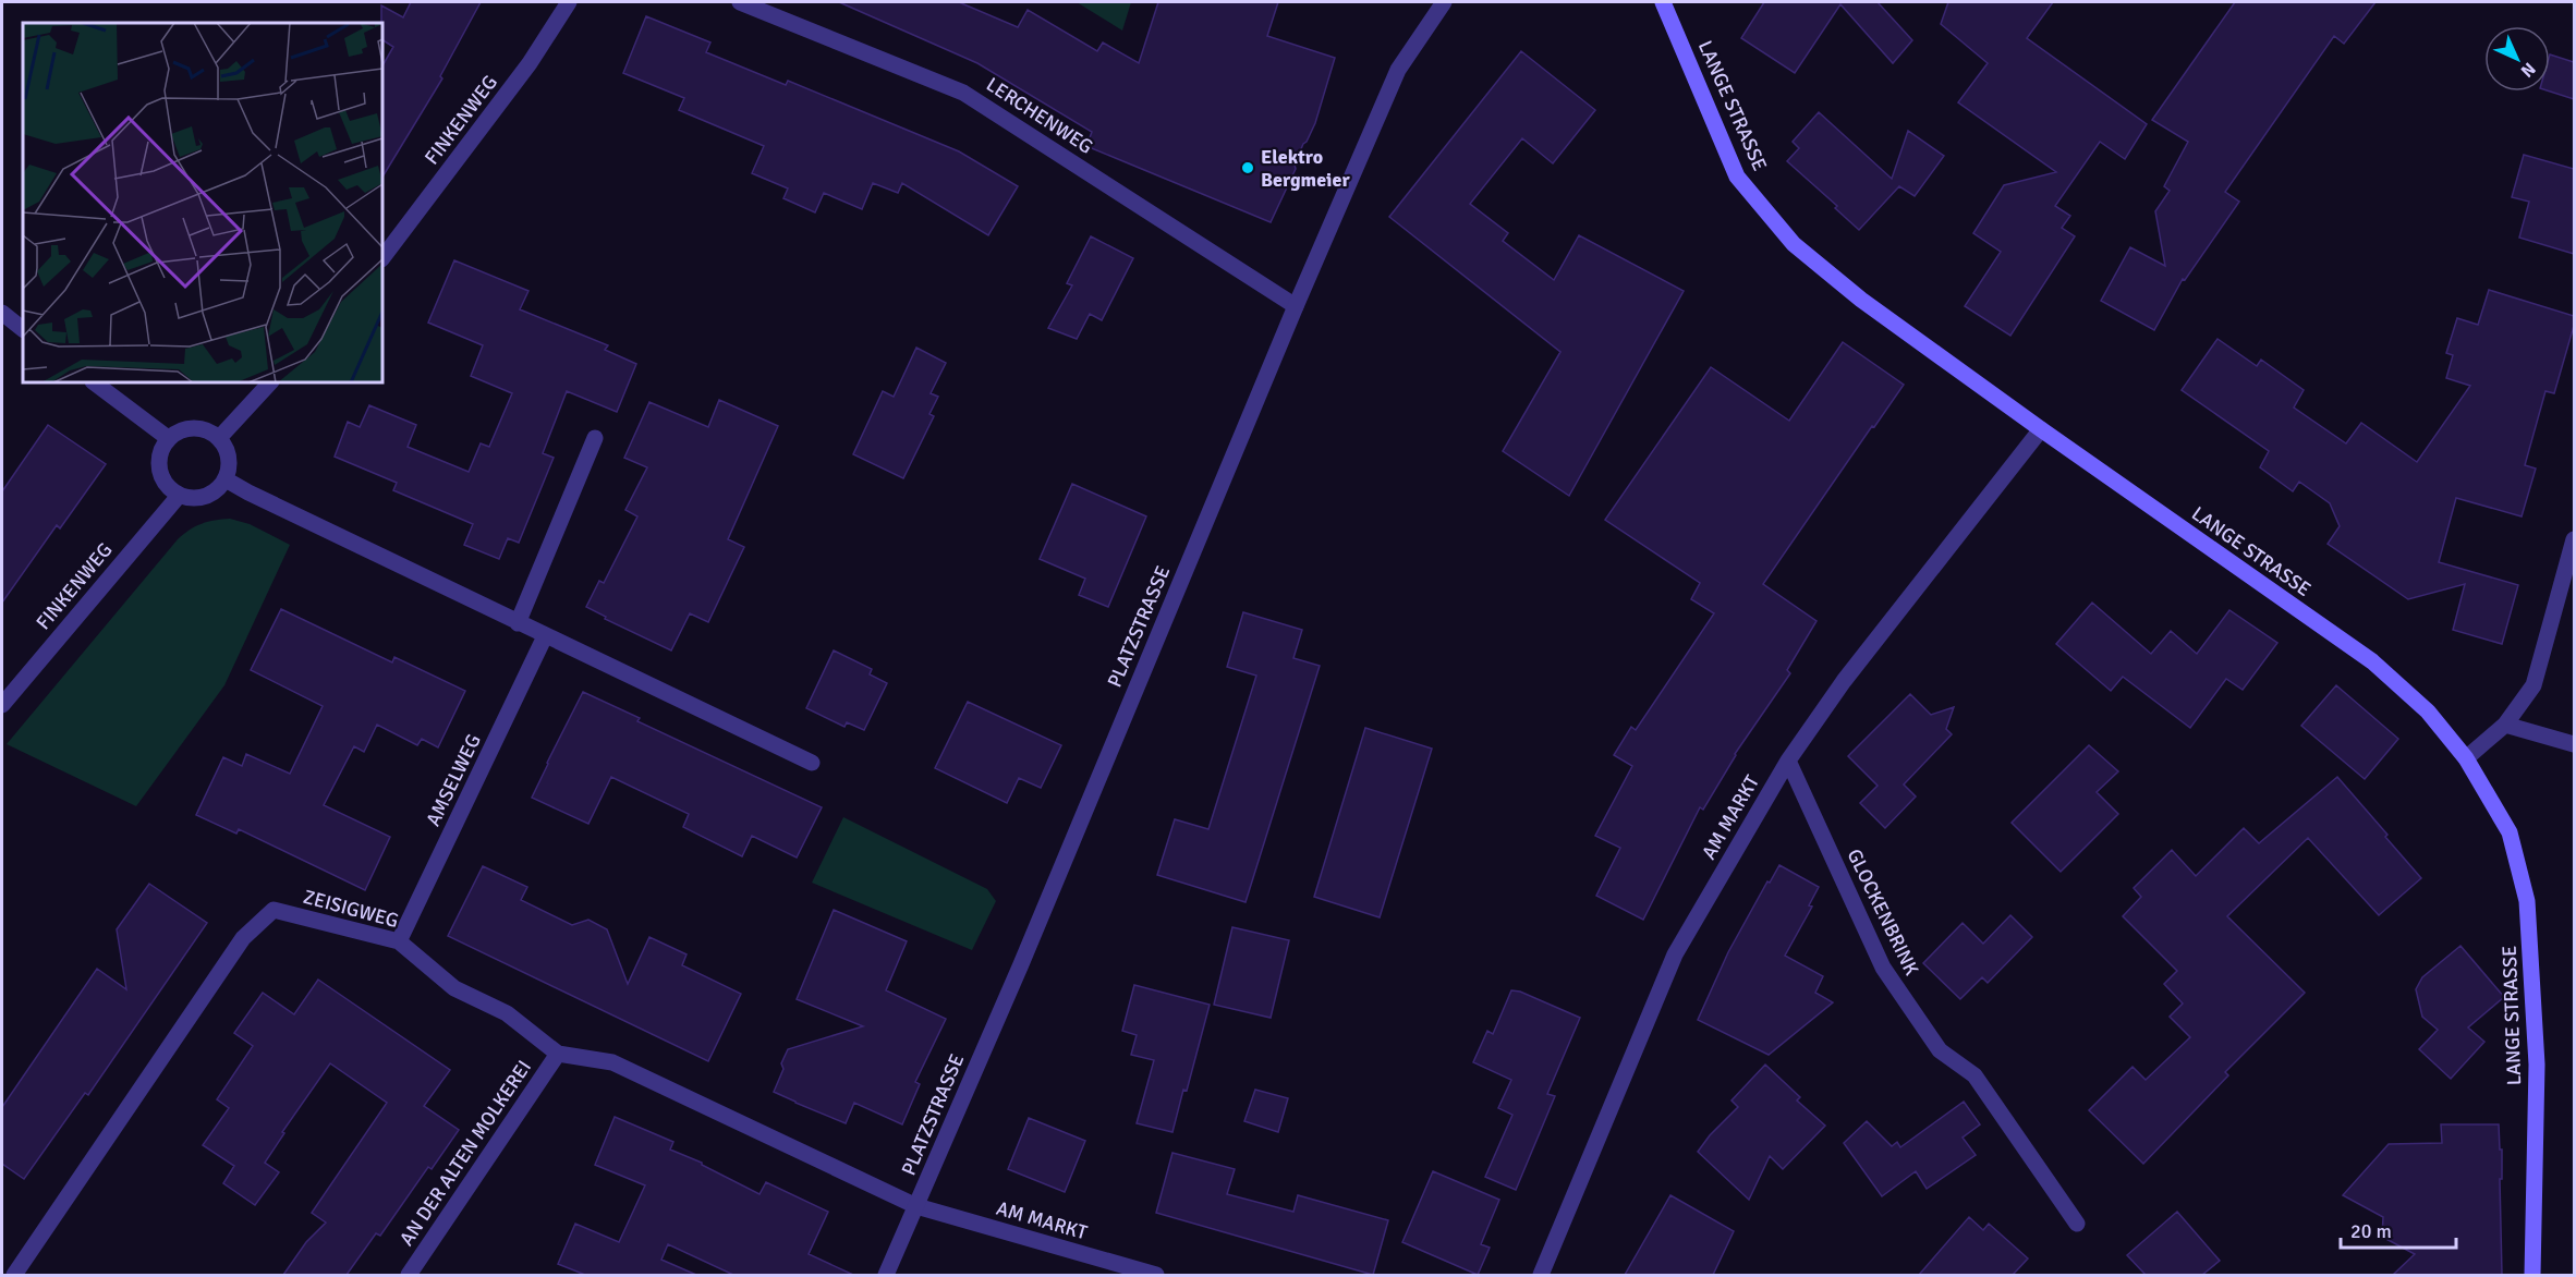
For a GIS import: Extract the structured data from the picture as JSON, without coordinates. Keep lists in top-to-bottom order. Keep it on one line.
{"streets":{"main road":["LANGE STRASSE"],"street":["LERCHENWEG","FINKENWEG","PLATZSTRASSE","AMSELWEG","AM MARKT","ZEISIGWEG","GLOCKENBRINK","AN DER ALTEN MOLKEREI"]},"crossings":[["LANGE STRASSE","AM MARKT"],["LERCHENWEG","PLATZSTRASSE"],["PLATZSTRASSE","AM MARKT"],["PLATZSTRASSE","ZEISIGWEG"],["AMSELWEG","ZEISIGWEG"],["AM MARKT","ZEISIGWEG"],["AM MARKT","GLOCKENBRINK"],["ZEISIGWEG","AN DER ALTEN MOLKEREI"]],"places":["Elektro Bergmeier"],"scale_bar":"20 m","north":"bottom right"}
